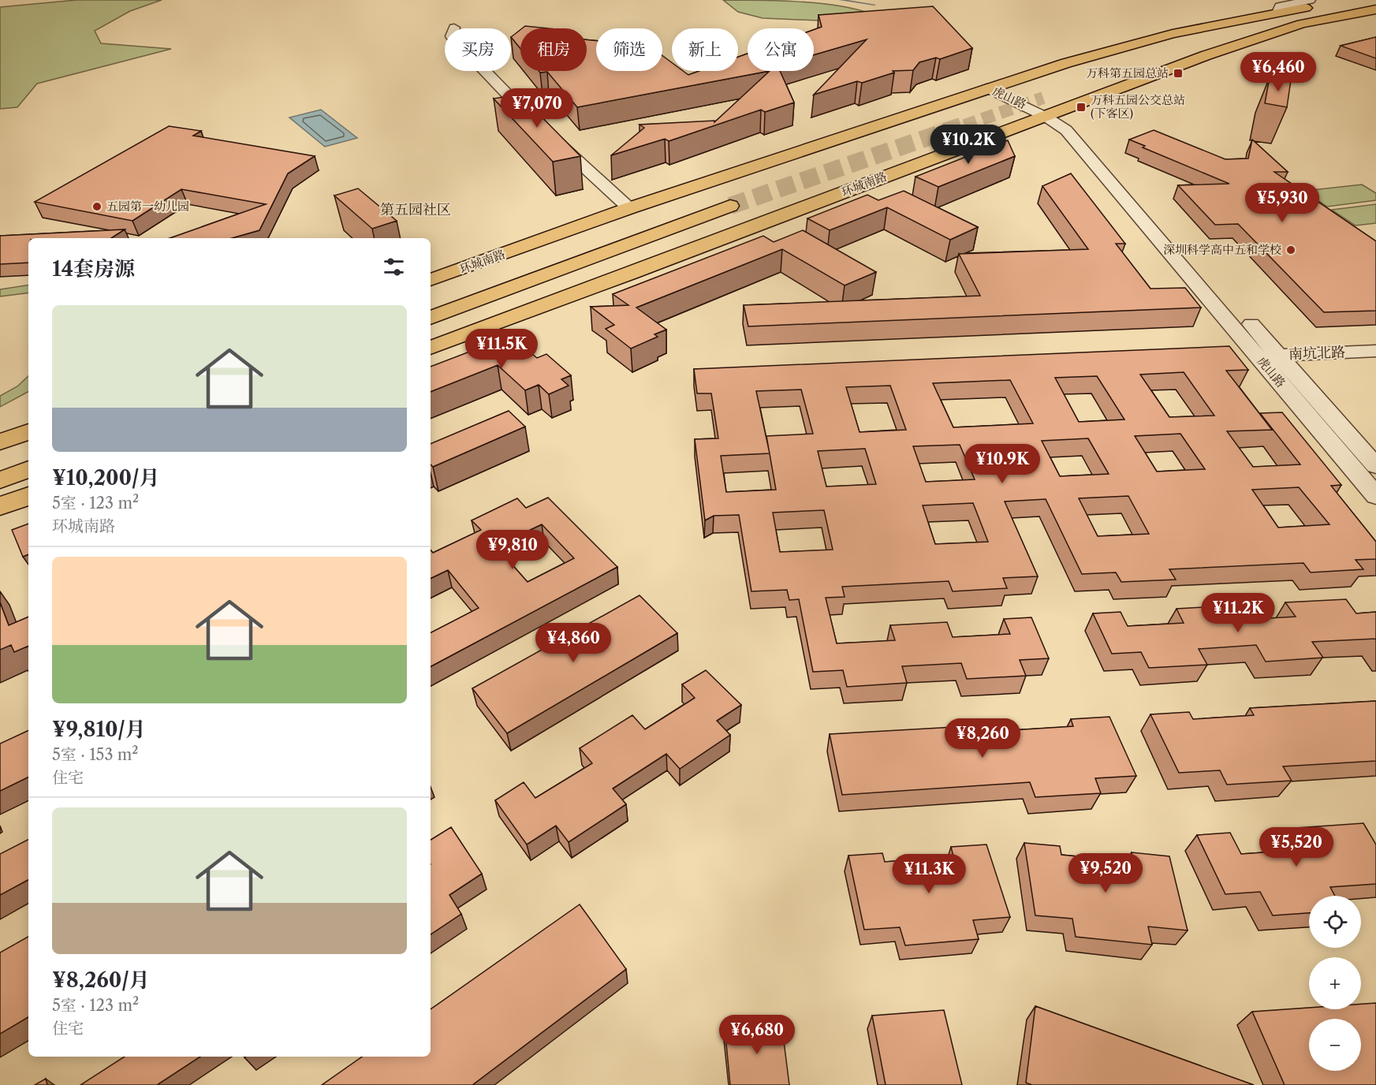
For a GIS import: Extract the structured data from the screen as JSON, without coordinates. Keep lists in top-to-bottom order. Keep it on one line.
{"streets":{"main road":["环城南路"],"street":["虎山路","南坑北路"]},"crossings":[["虎山路","环城南路"],["虎山路","南坑北路"]],"districts":["第五园社区"],"places":{"transit":["万科第五园总站","万科五园公交总站 (下客区)"],"other":["五园第一幼儿园","深圳科学高中五和学校"]},"page":{"chip":["买房","租房","筛选","新上","公寓"],"price":["¥6,460","¥7,070","¥10.2K","¥5,930","¥11.5K","¥10.9K","¥9,810","¥11.2K","¥4,860","¥8,260","¥5,520","¥9,520","¥11.3K","¥6,680"],"heading":"14套房源","list":[{"name":"¥10,200/月","note":"5室 · 123 m² · 环城南路"},{"name":"¥9,810/月","note":"5室 · 153 m² · 住宅"},{"name":"¥8,260/月","note":"5室 · 123 m² · 住宅"}],"map_buttons":["+","−"]}}
